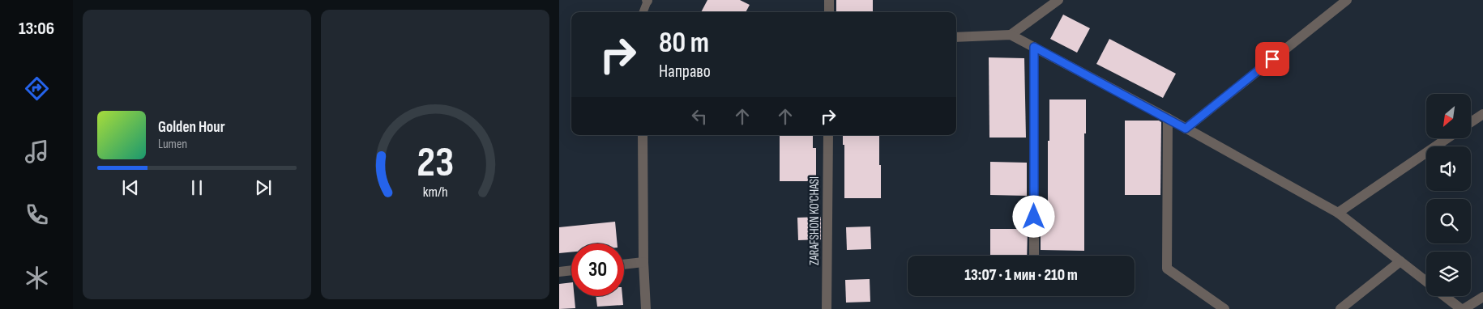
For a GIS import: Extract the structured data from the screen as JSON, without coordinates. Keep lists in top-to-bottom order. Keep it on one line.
{"streets":{"street":["ZARAFSHON KO'CHASI"]},"north":"bottom left","page":{"tabs":"13:06","turn":["80 m","Направо"],"song":["Golden Hour","Lumen"],"limit":"30","trip":"13:07 · 1 мин · 210 m","gauge":["23","km/h"]}}
